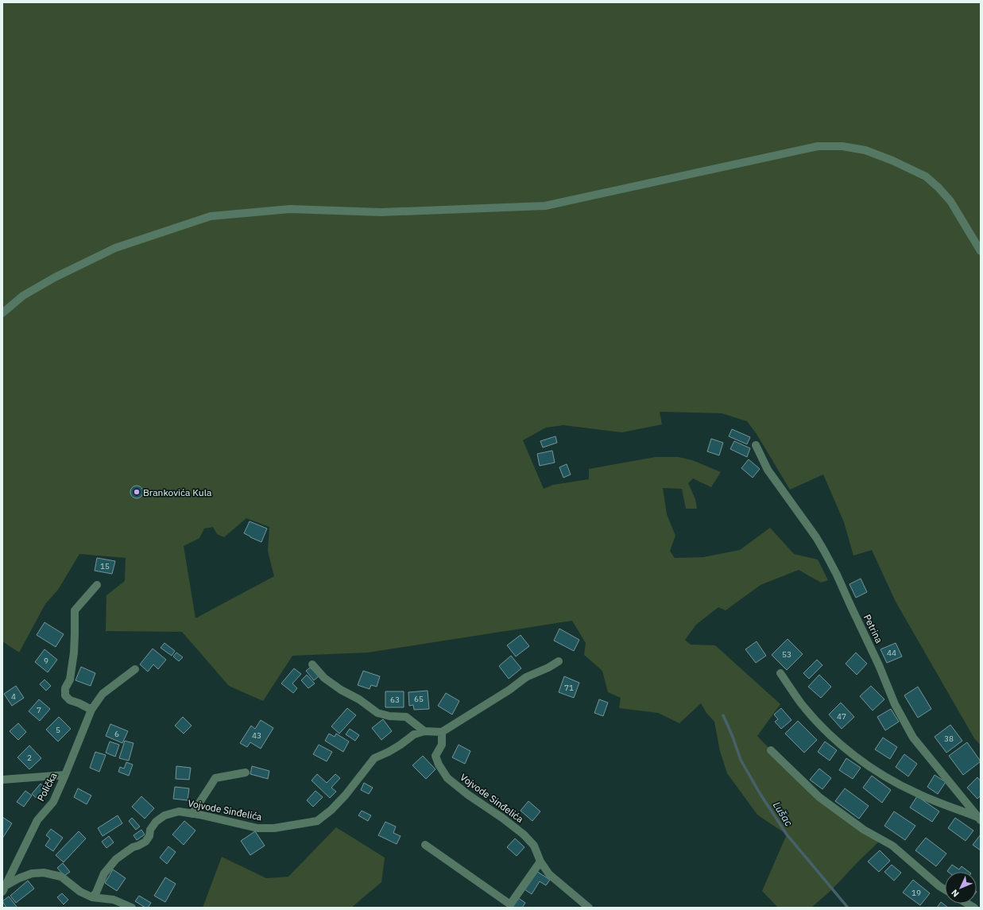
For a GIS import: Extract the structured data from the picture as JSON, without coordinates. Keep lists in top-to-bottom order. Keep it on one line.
{"streets":{"street":["Petrina","Polička","Vojvode Sinđelića"]},"water":["Lušac"],"places":["Brankovića Kula"],"house_numbers":["15","44","53","9","71","4","65","63","7","47","5","6","43","38","2","19"],"north":"bottom left"}
